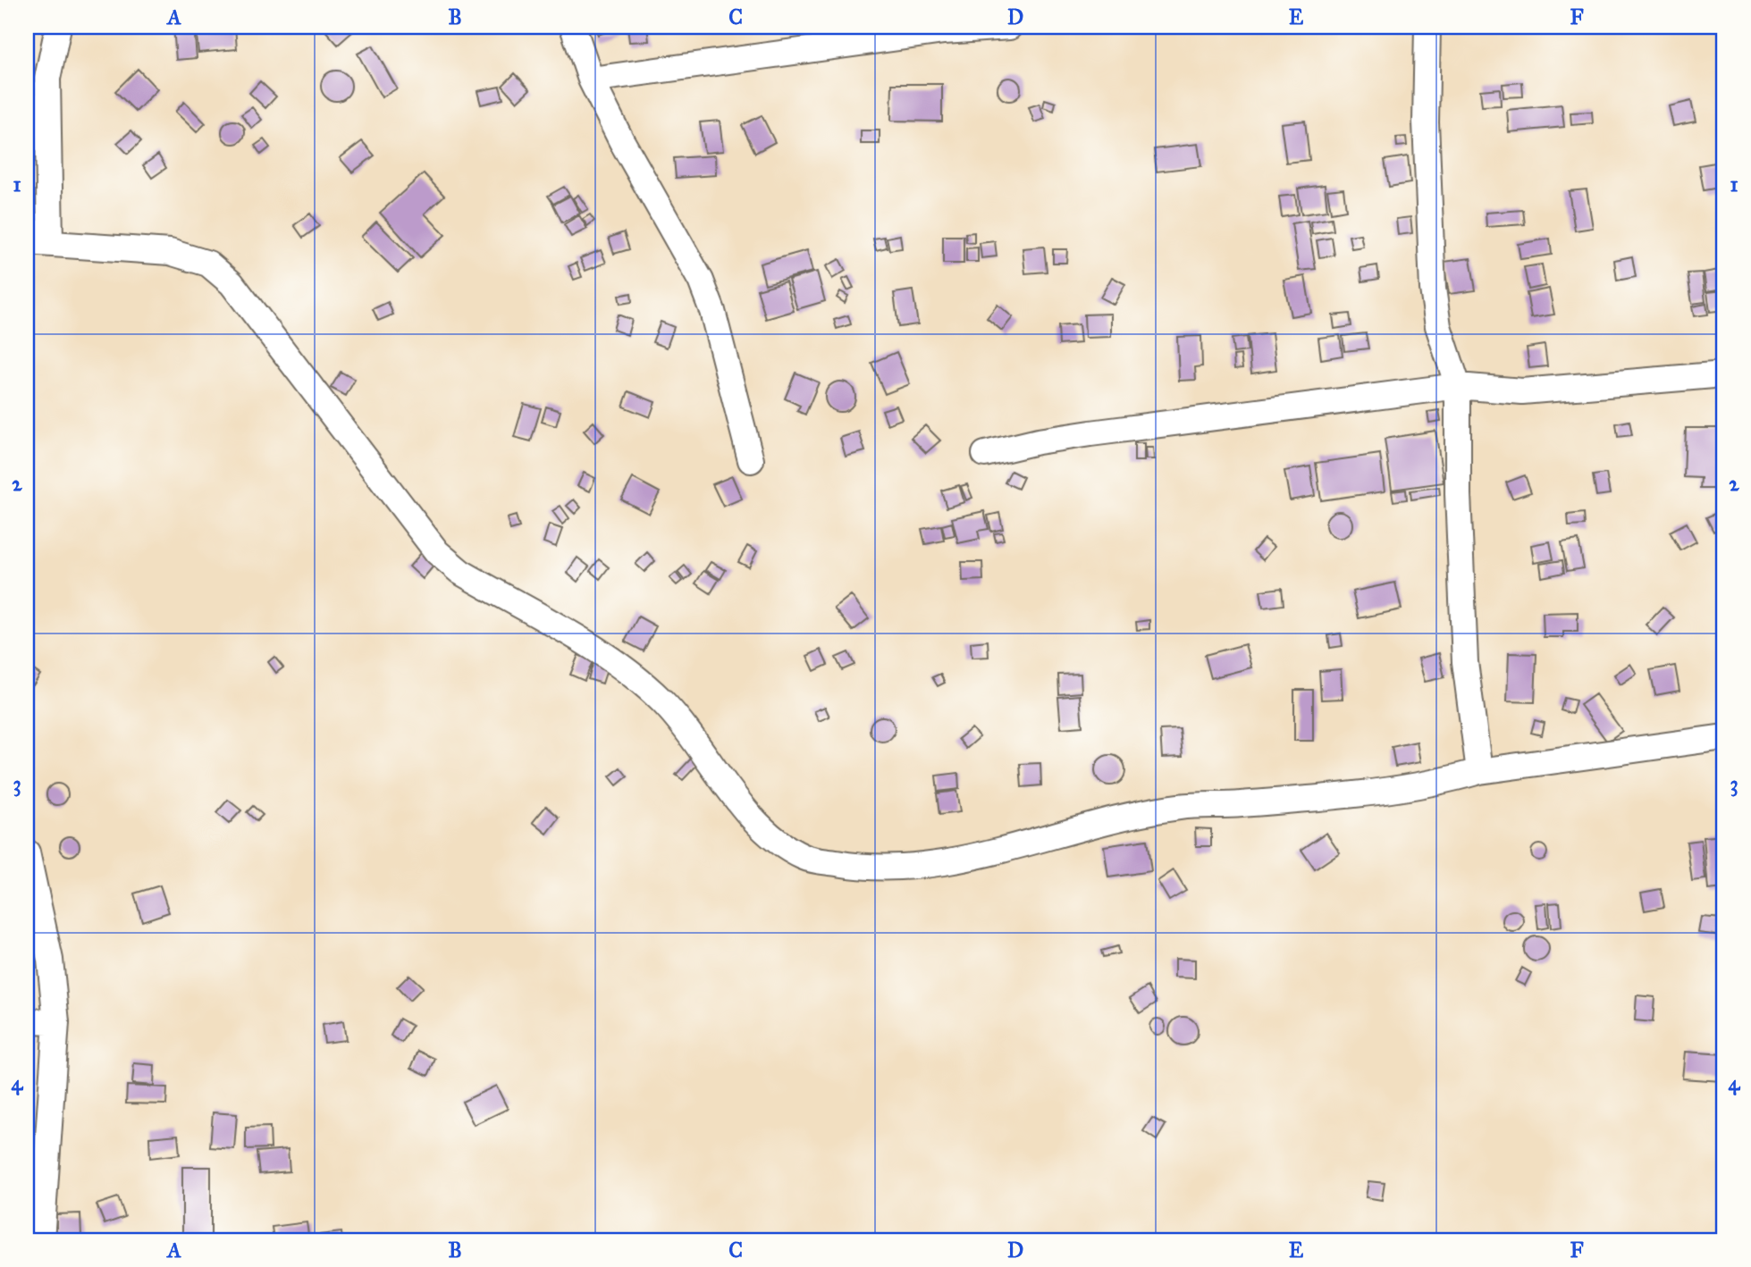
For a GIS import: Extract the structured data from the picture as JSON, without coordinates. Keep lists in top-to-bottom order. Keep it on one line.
{"grid":{"columns":["A","B","C","D","E","F"],"rows":["1","2","3","4"]}}
